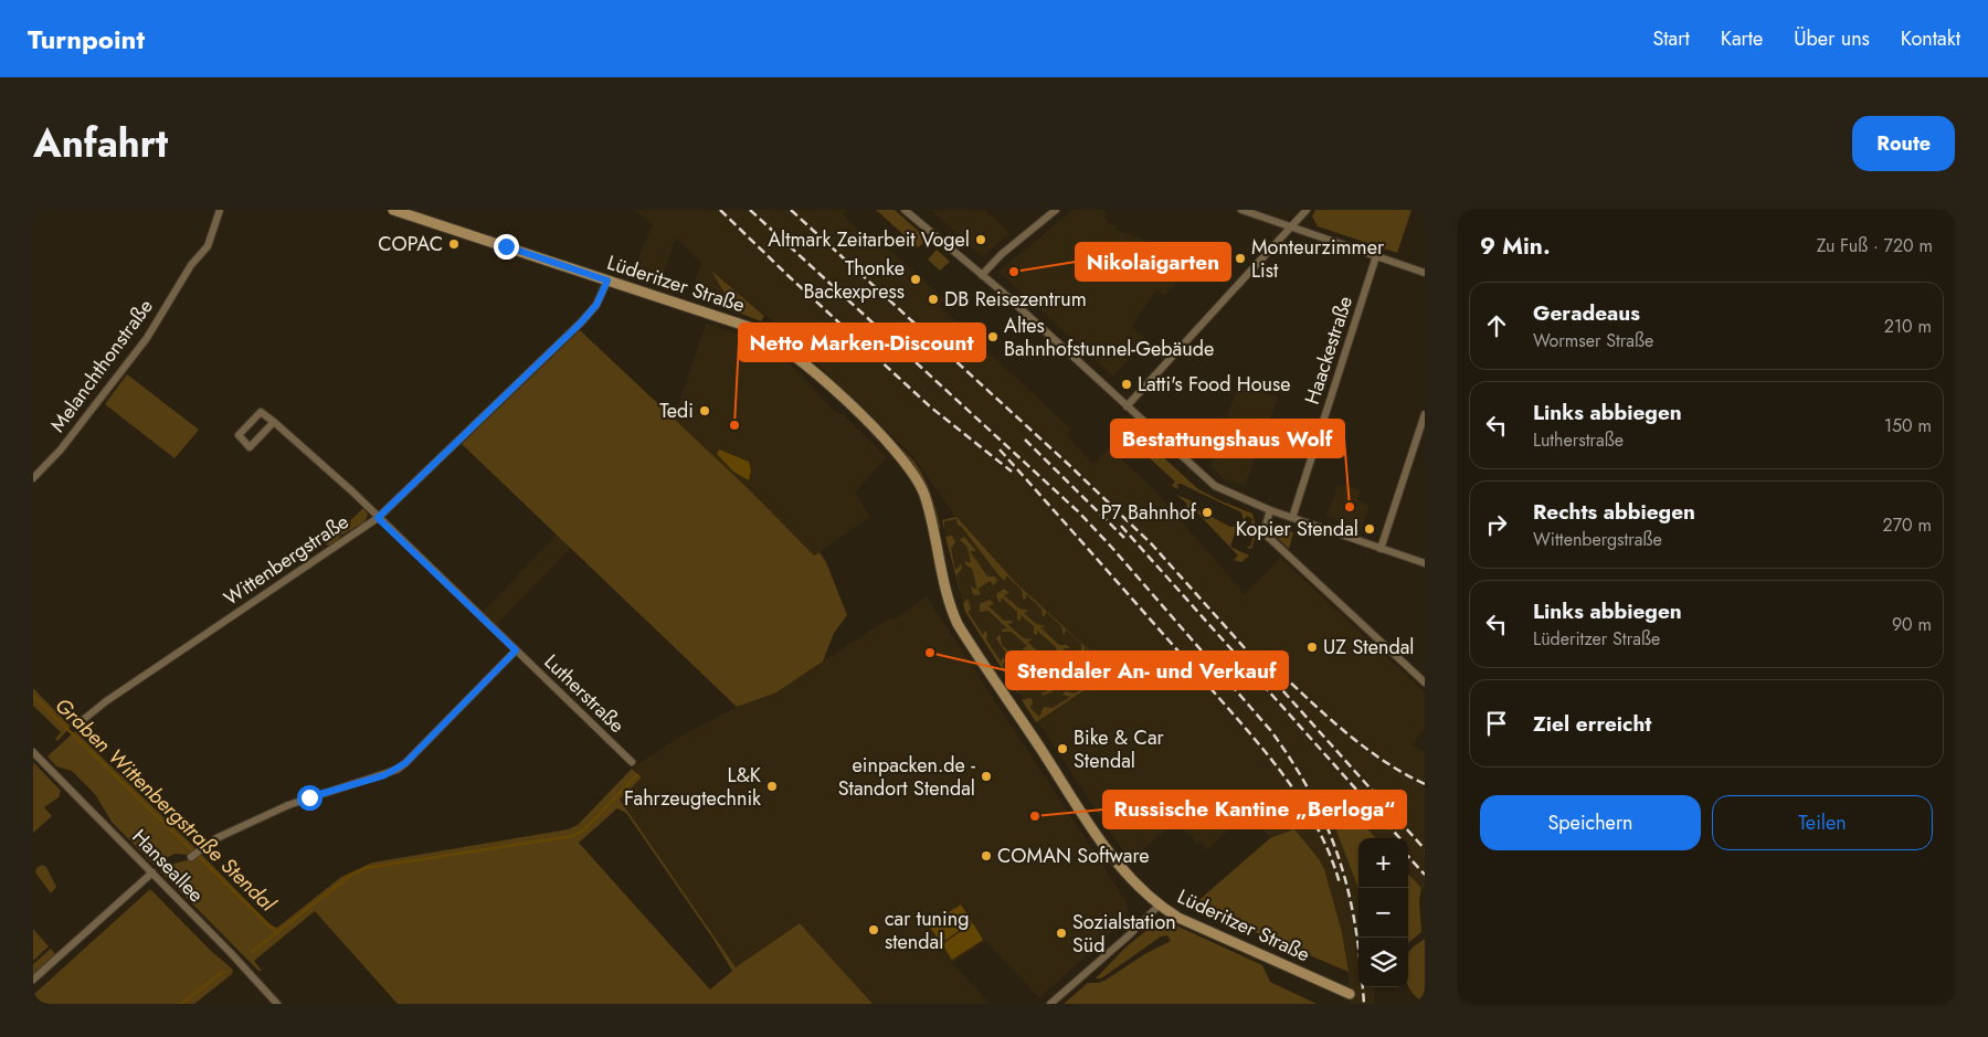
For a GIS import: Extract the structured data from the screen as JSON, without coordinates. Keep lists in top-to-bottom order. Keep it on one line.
{"streets":{"main road":["Lüderitzer Straße"],"street":["Haackestraße","Melanchthonstraße","Wittenbergstraße","Lutherstraße","Hanseallee"]},"crossings":[["Lüderitzer Straße","Wittenbergstraße"],["Wittenbergstraße","Lutherstraße"]],"water":["Graben Wittenbergstraße Stendal"],"places":["Altmark Zeitarbeit Vogel","COPAC","Monteurzimmer List","Nikolaigarten","Thonke Backexpress","DB Reisezentrum","Altes Bahnhofstunnel-Gebäude","Latti's Food House","Tedi","Netto Marken-Discount","Bestattungshaus Wolf","P7 Bahnhof","Kopier Stendal","UZ Stendal","Stendaler An- und Verkauf","Bike & Car Stendal","einpacken.de - Standort Stendal","L&K Fahrzeugtechnik","Russische Kantine „Berloga“","COMAN Software","car tuning stendal","Sozialstation Süd"],"page":{"header":"Turnpoint","nav":["Start","Karte","Über uns","Kontakt"],"title":"Anfahrt","buttons":["Route",["Speichern","Teilen"]],"heading":["9 Min.","Zu Fuß · 720 m"],"list":[["Geradeaus","Wormser Straße","210 m"],["Links abbiegen","Lutherstraße","150 m"],["Rechts abbiegen","Wittenbergstraße","270 m"],["Links abbiegen","Lüderitzer Straße","90 m"],"Ziel erreicht"],"map_buttons":["+","−"]}}
